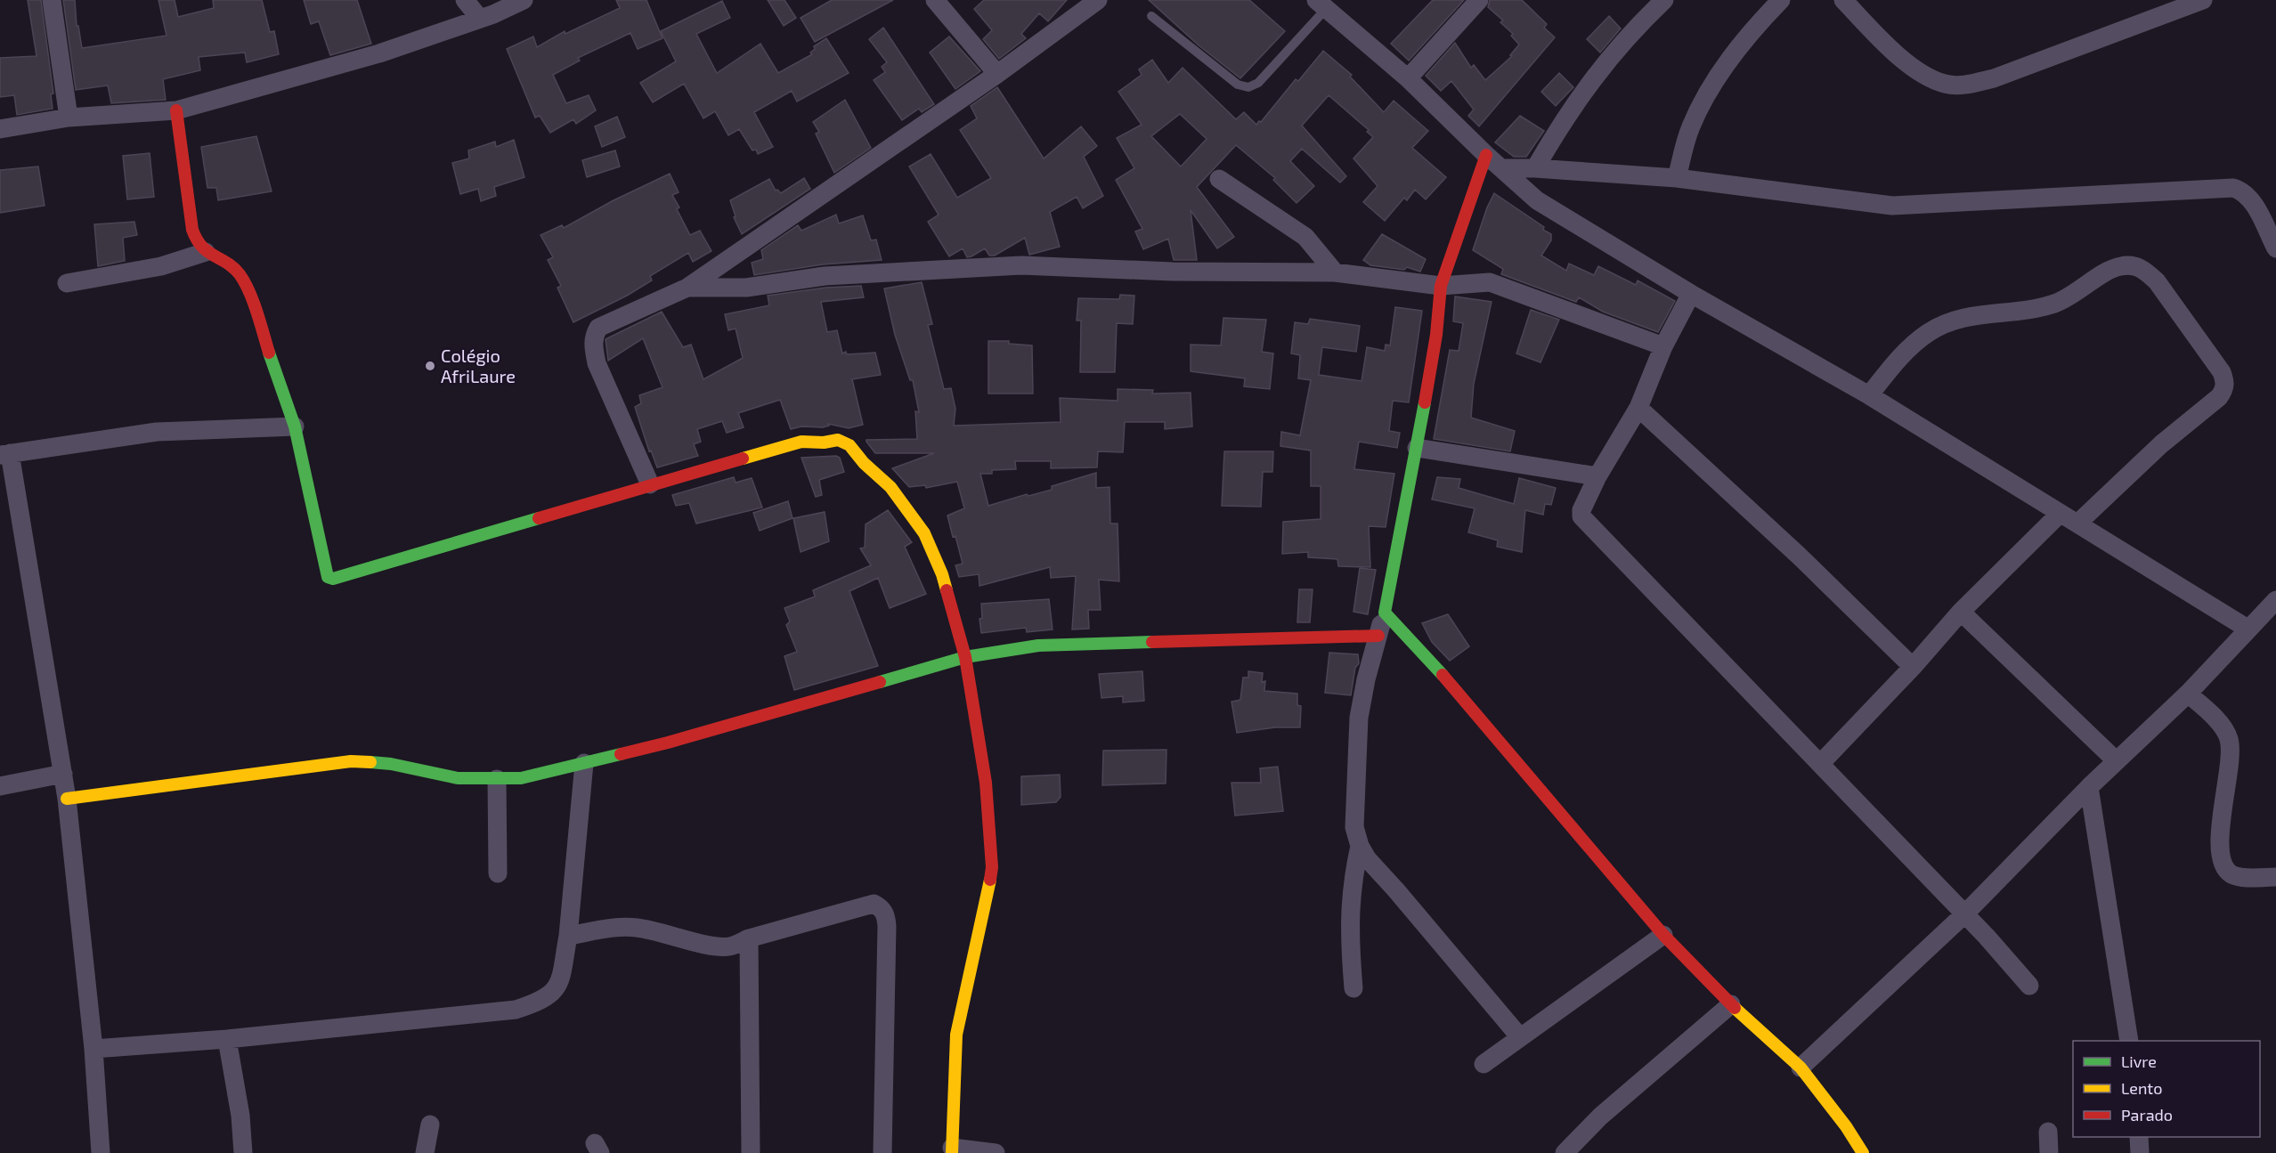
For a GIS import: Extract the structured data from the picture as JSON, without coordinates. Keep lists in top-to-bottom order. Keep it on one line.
{"places":["Colégio AfriLaure"],"legend":["Livre","Lento","Parado"]}
